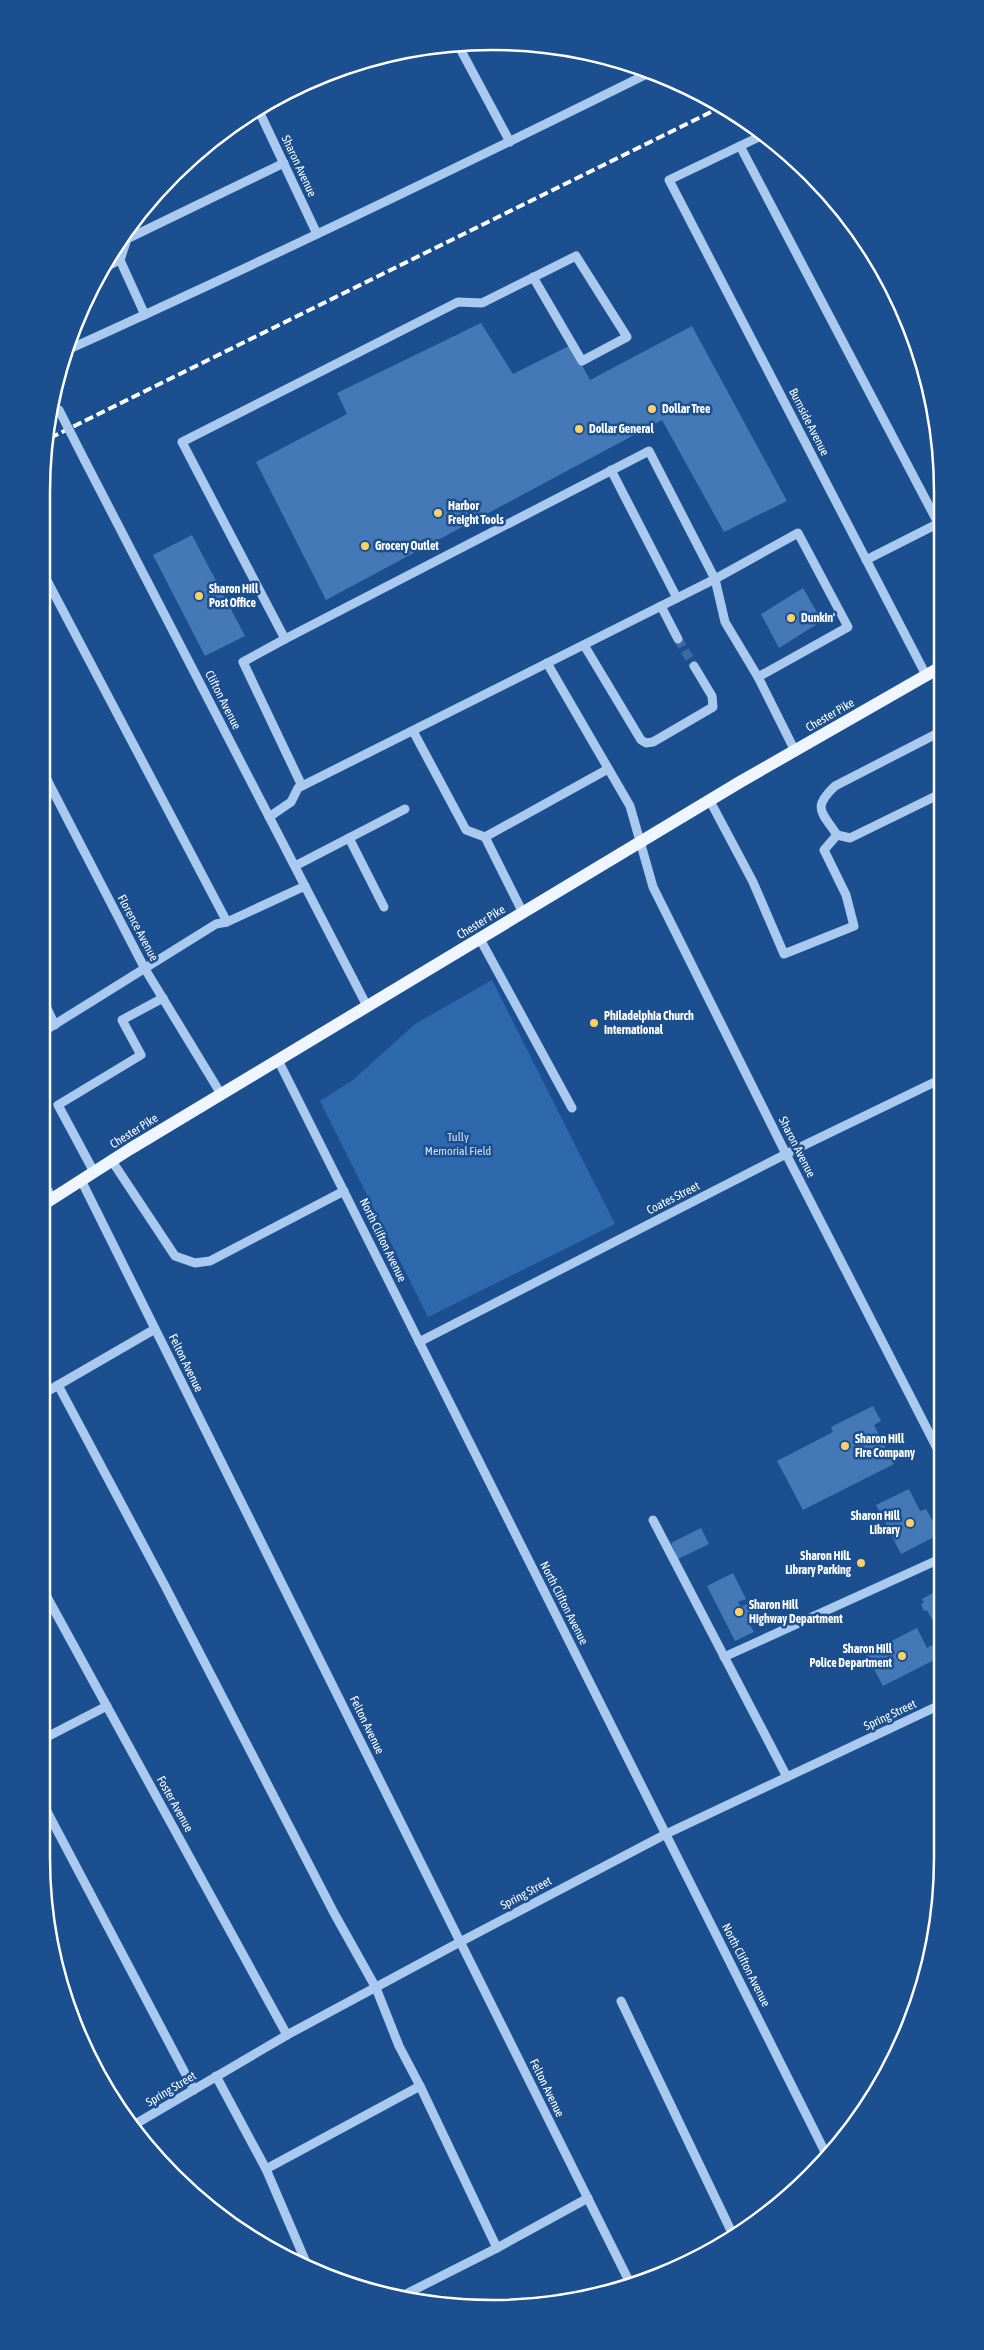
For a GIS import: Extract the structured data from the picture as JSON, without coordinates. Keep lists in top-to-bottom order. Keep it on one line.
{"streets":{"main road":["Chester Pike"],"street":["Sharon Avenue","Burnside Avenue","Clifton Avenue","Florence Avenue","Coates Street","North Clifton Avenue","Felton Avenue","Spring Street","Foster Avenue"]},"crossings":[["Sharon Avenue","Chester Pike"],["Sharon Avenue","Coates Street"],["Burnside Avenue","Chester Pike"],["Clifton Avenue","Chester Pike"],["Chester Pike","Florence Avenue"],["Chester Pike","North Clifton Avenue"],["Chester Pike","Felton Avenue"],["Coates Street","North Clifton Avenue"],["North Clifton Avenue","Spring Street"],["Felton Avenue","Spring Street"],["Spring Street","Foster Avenue"]],"parks":["Tully Memorial Field"],"places":["Dollar Tree","Dollar General","Harbor Freight Tools","Grocery Outlet","Sharon Hill Post Office","Dunkin'","Philadelphia Church International","Sharon Hill Fire Company","Sharon Hill Library","Sharon HilL Library Parking","Sharon Hill Highway Department","Sharon Hill Police Department"]}
